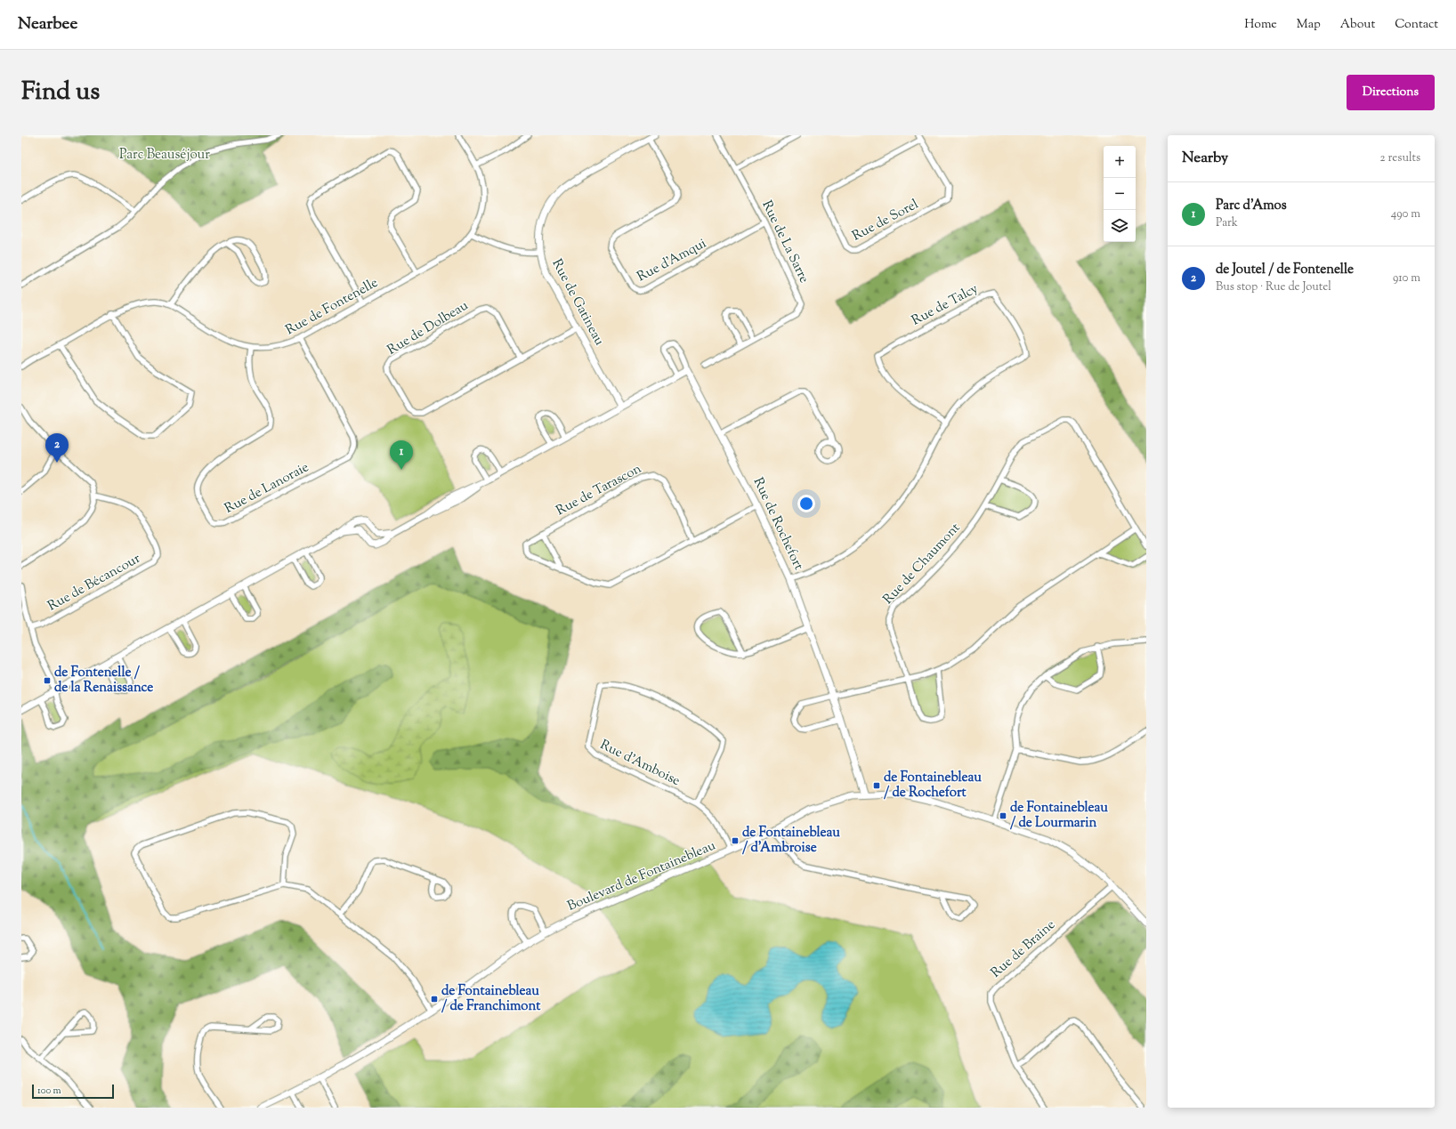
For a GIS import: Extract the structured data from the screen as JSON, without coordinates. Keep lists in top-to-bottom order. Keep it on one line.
{"streets":{"street":["Rue de Sorel","Rue de La Sarre","Rue d'Amqui","Rue de Gatineau","Rue de Talcy","Rue de Fontenelle","Rue de Dolbeau","Rue de Lanoraie","Rue de Tarascon","Rue de Rochefort","Rue de Chaumont","Rue de Bécancour","Rue d'Amboise","Boulevard de Fontainebleau","Rue de Braine"]},"crossings":[["Rue de La Sarre","Rue d'Amqui"],["Rue d'Amqui","Rue de Gatineau"],["Rue de Gatineau","Rue de Dolbeau"],["Rue de Talcy","Rue de Rochefort"],["Rue de Fontenelle","Rue de Lanoraie"],["Rue de Tarascon","Rue de Rochefort"],["Rue de Rochefort","Boulevard de Fontainebleau"],["Rue d'Amboise","Boulevard de Fontainebleau"],["Boulevard de Fontainebleau","Rue de Braine"]],"parks":["Parc Beauséjour"],"places":{"transit":["de Fontenelle / de la Renaissance","de Fontainebleau / de Rochefort","de Fontainebleau / de Lourmarin","de Fontainebleau / d'Ambroise","de Fontainebleau / de Franchimont"]},"scale_bar":"100 m","page":{"header":"Nearbee","nav":["Home","Map","About","Contact"],"title":"Find us","buttons":"Directions","heading":["Nearby","2 results"],"map_buttons":["+","−"],"list":[{"mark":"1","name":"Parc d'Amos","note":"Park","value":"490 m"},{"mark":"2","name":"de Joutel / de Fontenelle","note":"Bus stop · Rue de Joutel","value":"910 m"}],"pins":["2","1"],"scale":"100 m"}}
